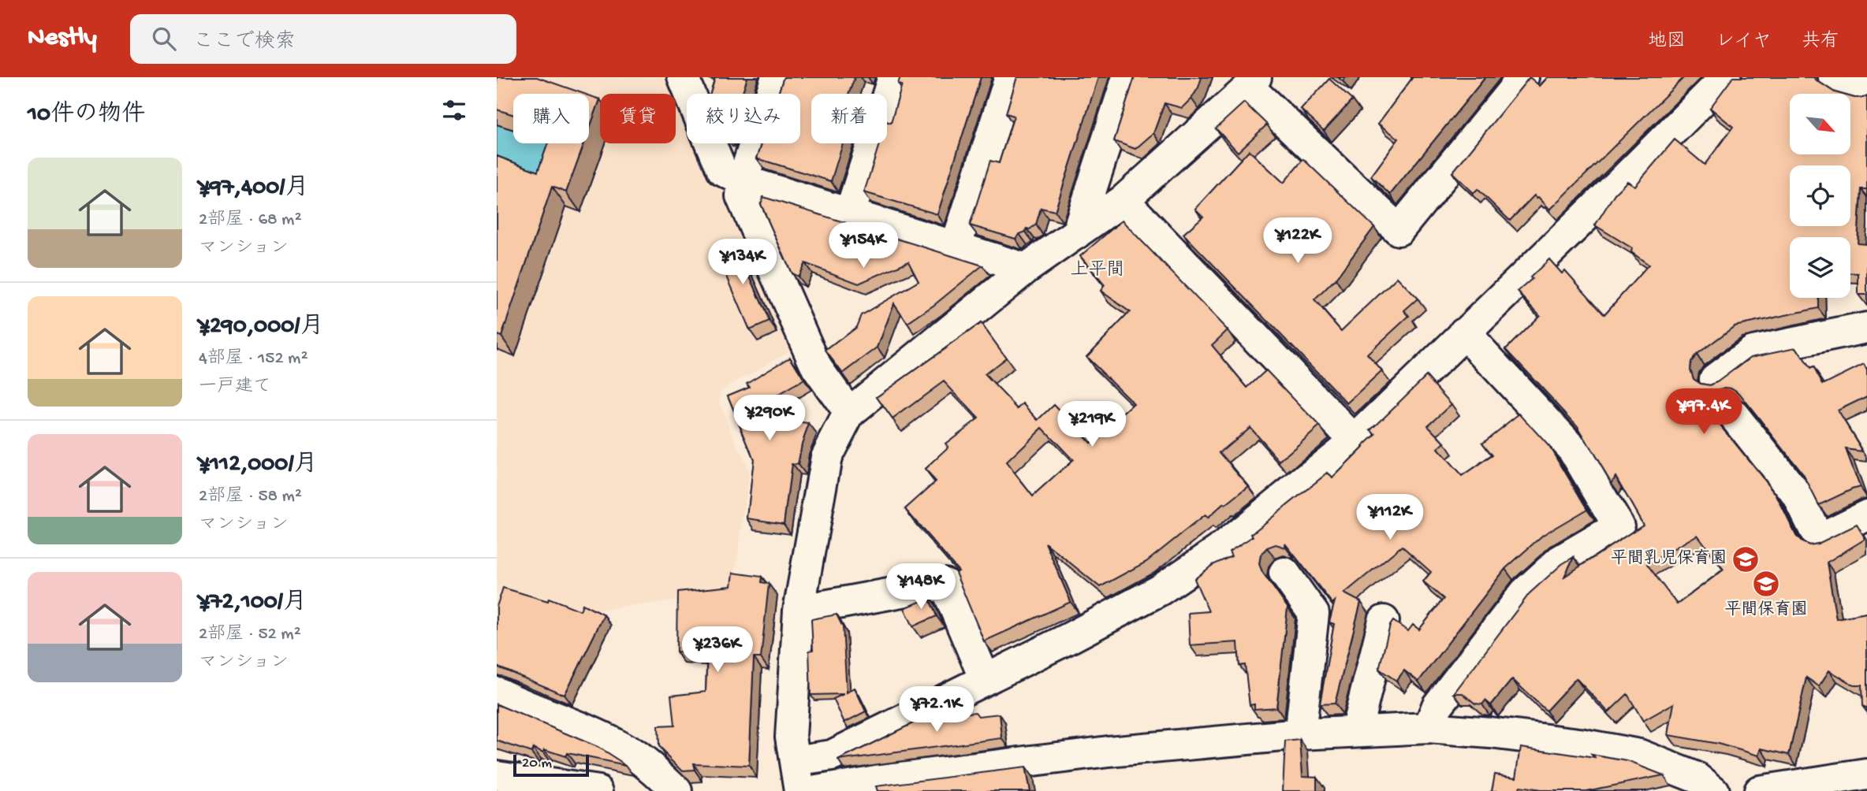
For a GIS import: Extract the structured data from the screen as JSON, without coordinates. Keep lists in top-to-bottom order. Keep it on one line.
{"districts":["上平間"],"places":{"school or university":["平間乳児保育園","平間保育園"]},"scale_bar":"20 m","north":"bottom right","page":{"header":"Nestly","search":"ここで検索","nav":["地図","レイヤ","共有"],"heading":"10件の物件","chip":["購入","賃貸","絞り込み","新着"],"list":[{"name":"¥97,400/月","note":"2部屋 · 68 m² · マンション"},{"name":"¥290,000/月","note":"4部屋 · 152 m² · 一戸建て"},{"name":"¥112,000/月","note":"2部屋 · 58 m² · マンション"},{"name":"¥72,100/月","note":"2部屋 · 52 m² · マンション"}],"price":["¥122K","¥154K","¥134K","¥97.4K","¥290K","¥219K","¥112K","¥148K","¥236K","¥72.1K"],"scale":"20 m"}}
